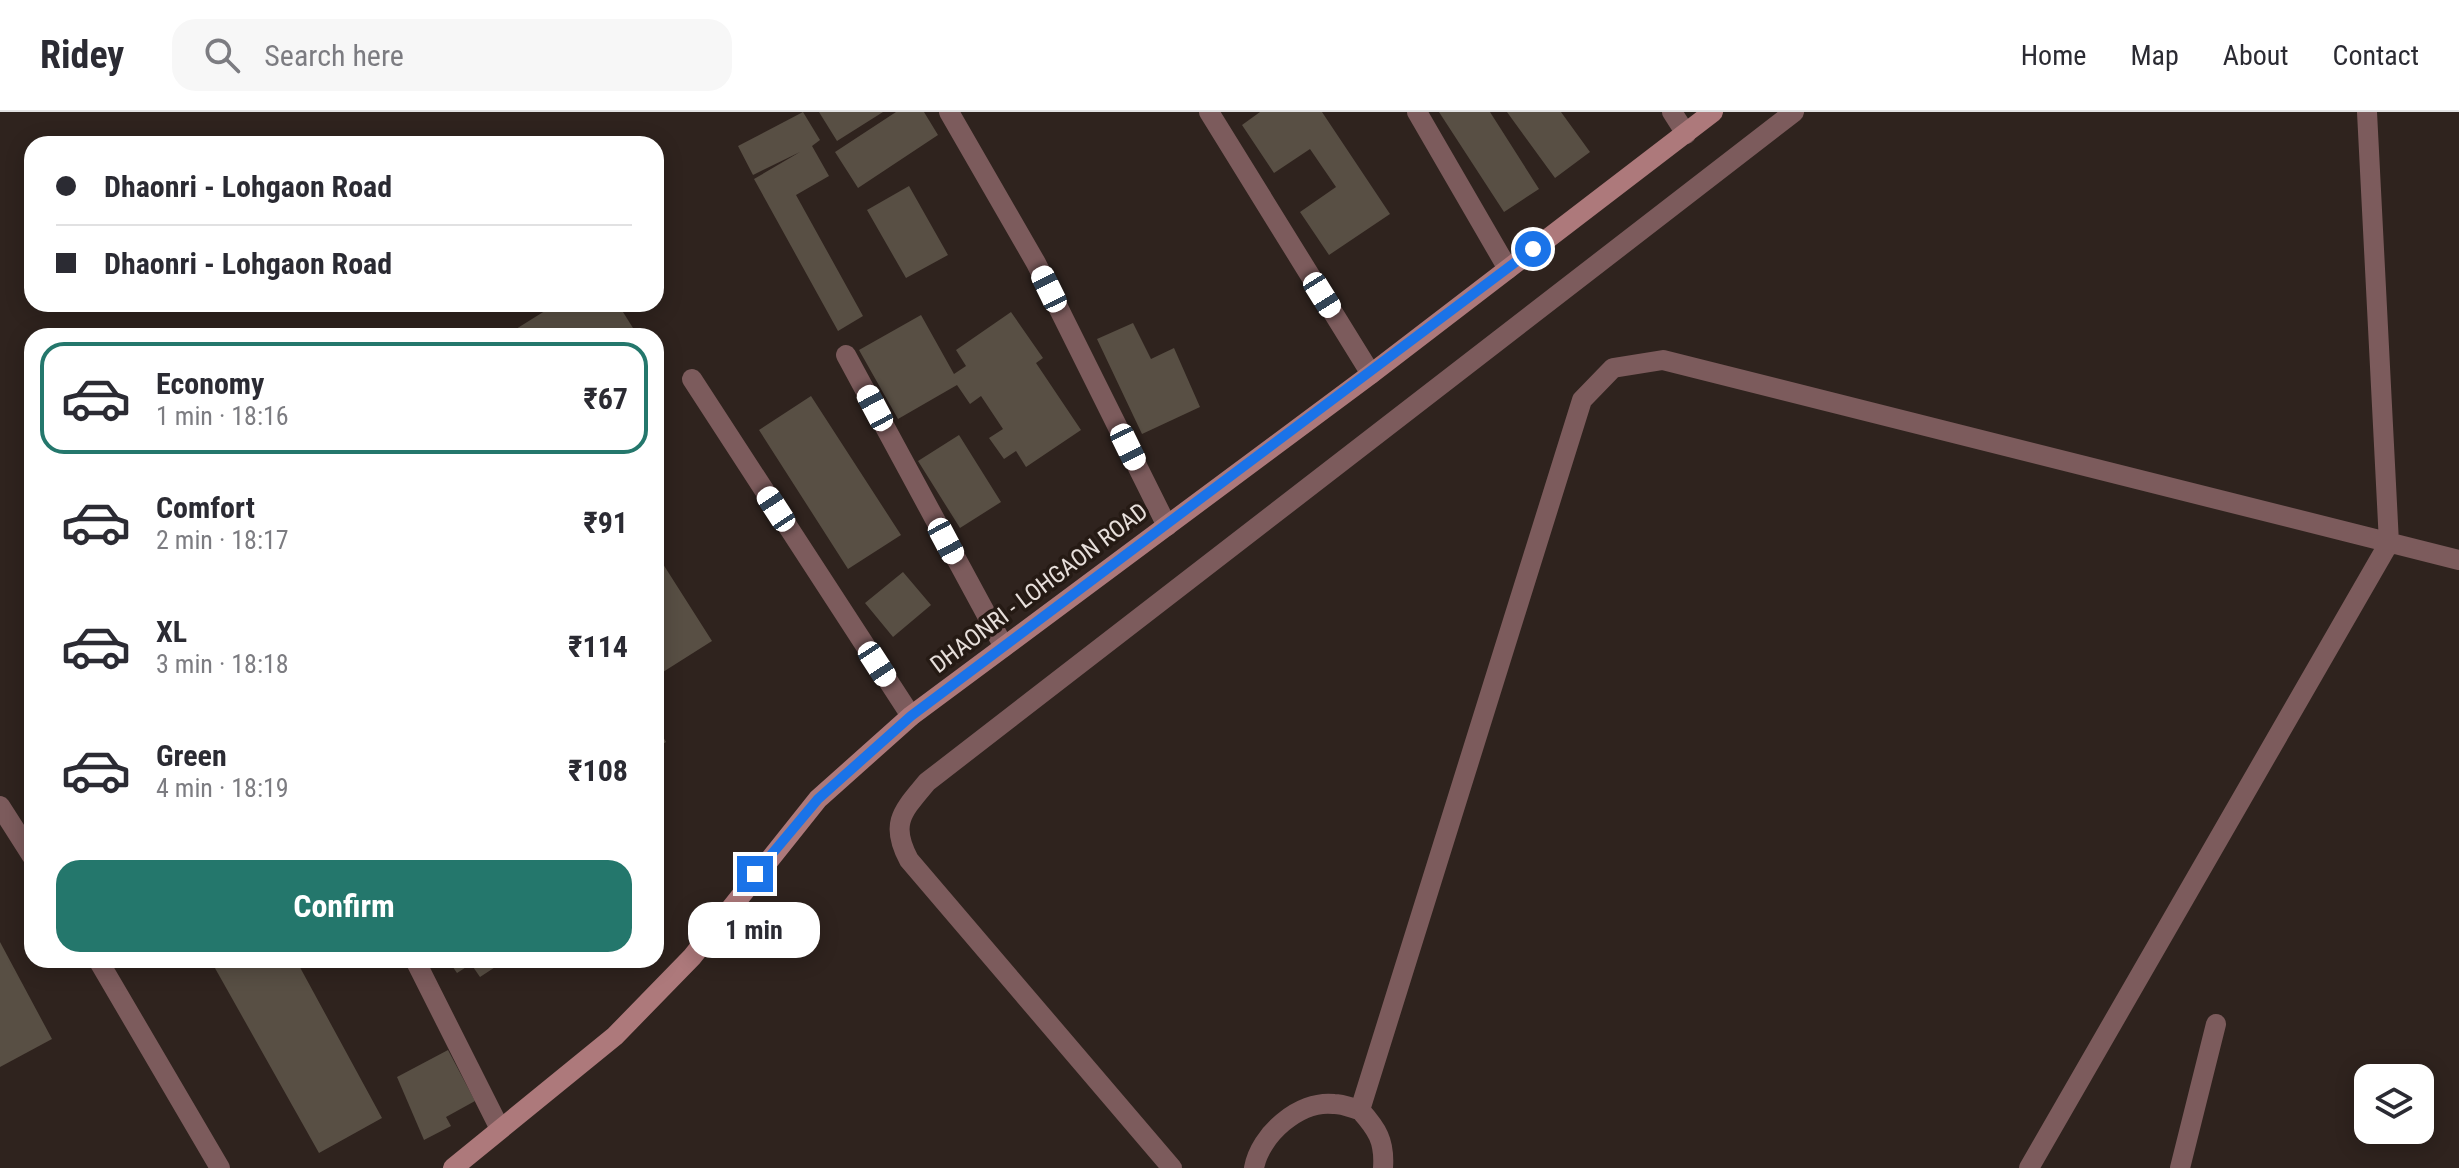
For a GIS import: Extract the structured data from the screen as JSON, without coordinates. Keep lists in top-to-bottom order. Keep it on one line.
{"streets":{"main road":["DHAONRI - LOHGAON ROAD"]},"page":{"header":"Ridey","search":"Search here","nav":["Home","Map","About","Contact"],"banner":["Dhaonri - Lohgaon Road","Dhaonri - Lohgaon Road"],"list":[{"name":"Economy","note":"1 min · 18:16","value":"₹67"},{"name":"Comfort","note":"2 min · 18:17","value":"₹91"},{"name":"XL","note":"3 min · 18:18","value":"₹114"},{"name":"Green","note":"4 min · 18:19","value":"₹108"}],"buttons":"Confirm","bubble":"1 min"}}
